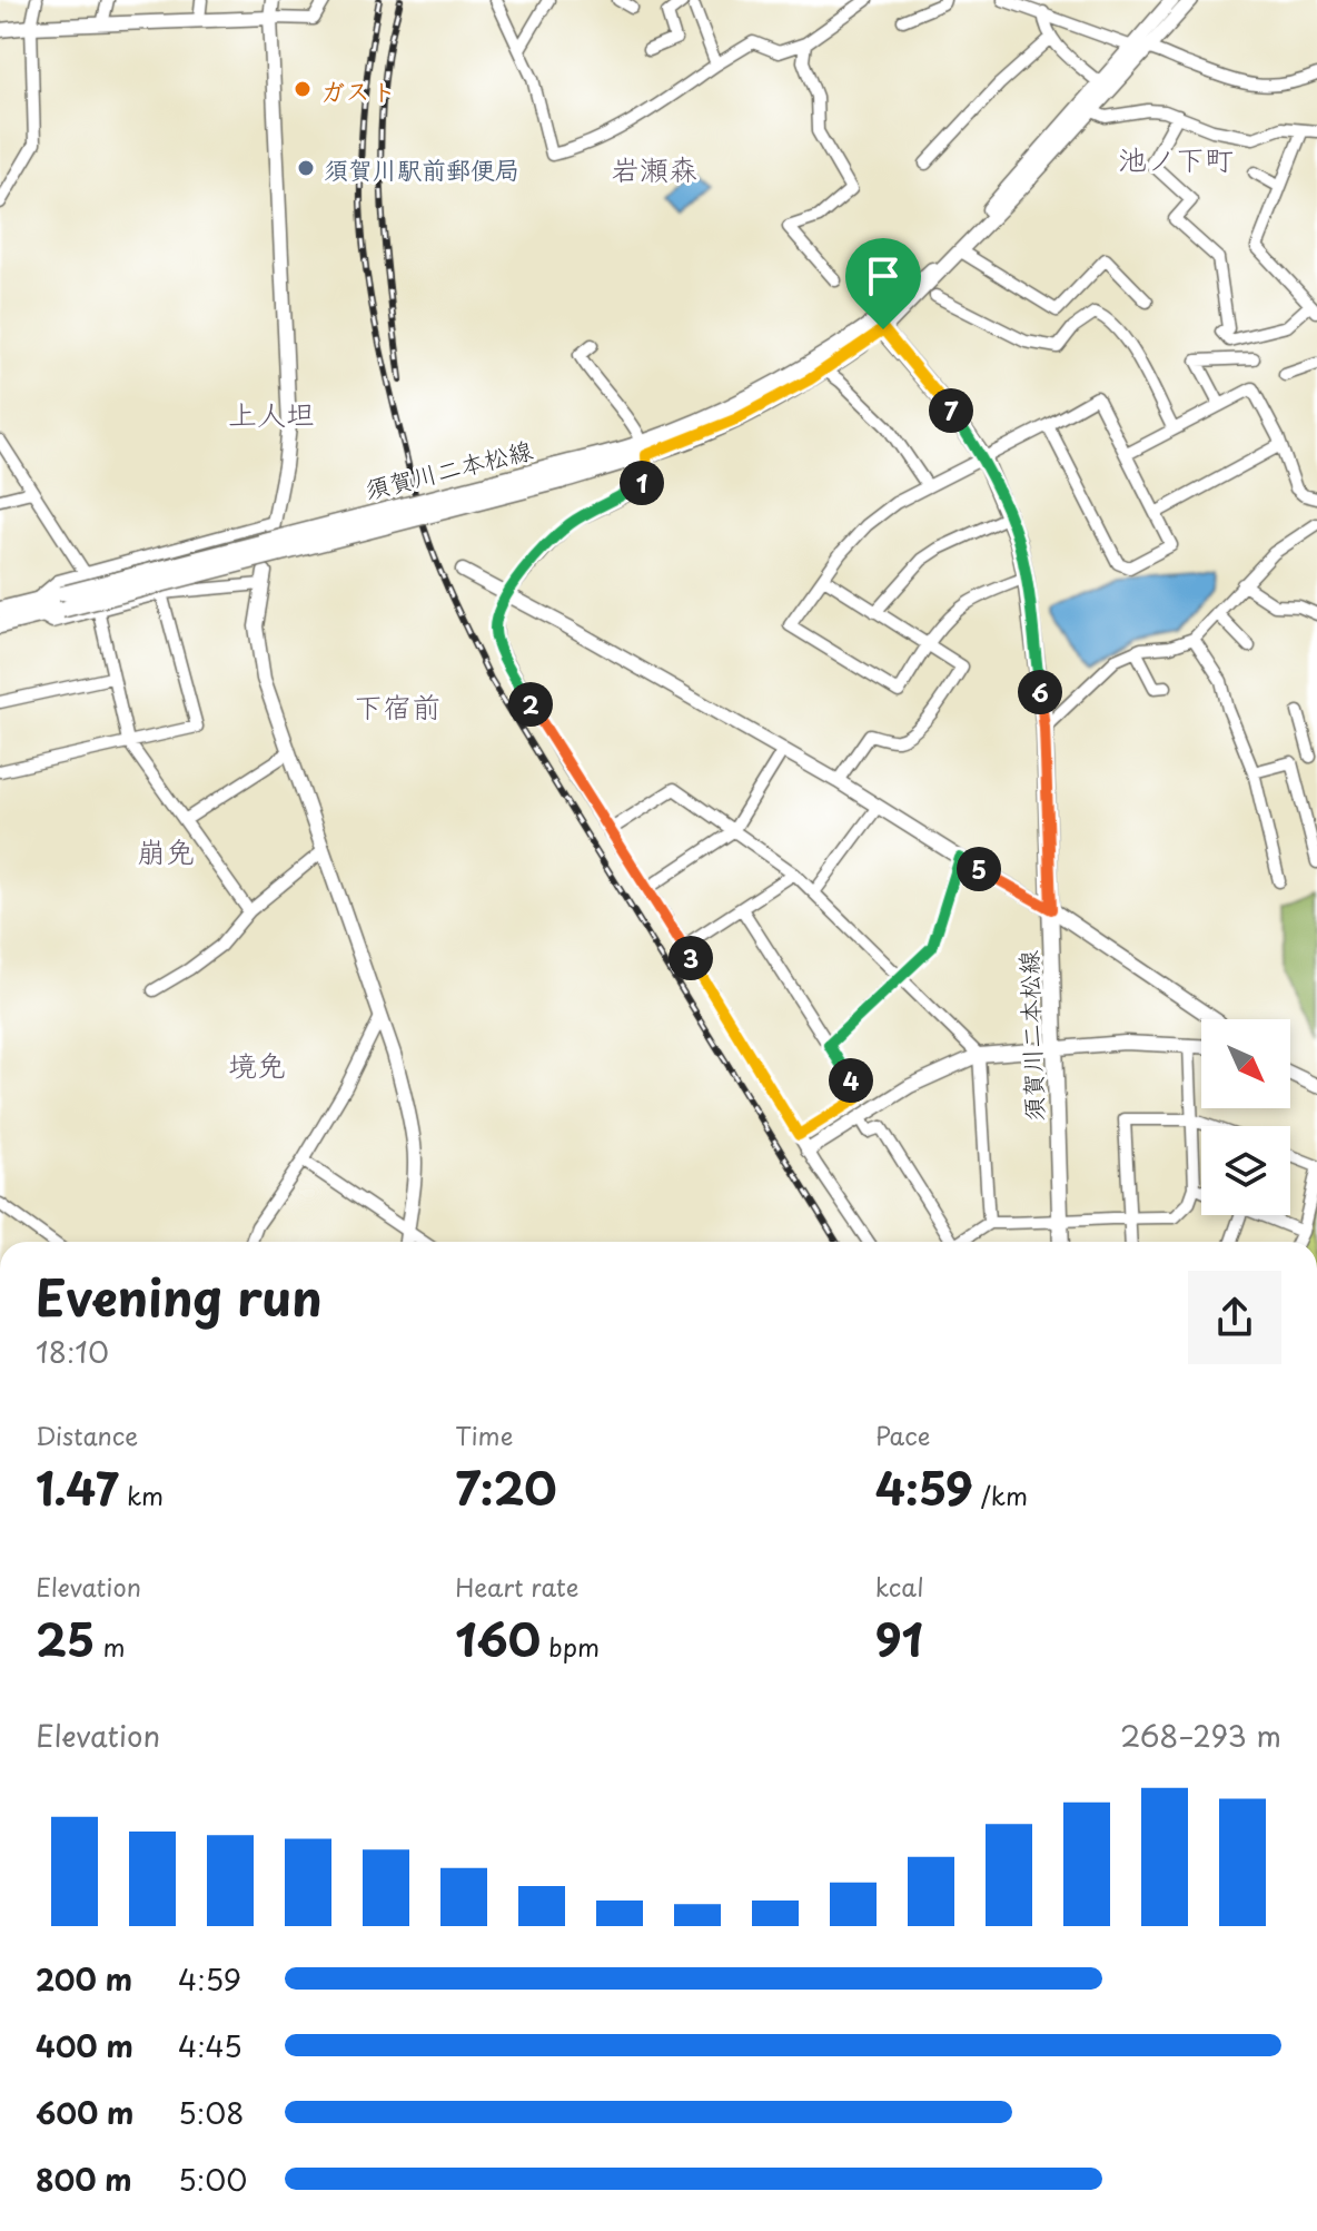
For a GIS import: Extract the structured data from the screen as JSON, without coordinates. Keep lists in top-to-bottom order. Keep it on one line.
{"streets":{"main road":["須賀川二本松線"]},"districts":["池ノ下町","岩瀬森","上人坦","下宿前","崩免","境免"],"places":["ガスト","須賀川駅前郵便局"],"north":"bottom right","page":{"pins":["7","1","6","2","5","3","4"],"heading":["Evening run","18:10"],"stats":[["Distance","1.47 km"],["Time","7:20"],["Pace","4:59 /km"],["Elevation","25 m"],["Heart rate","160 bpm"],["kcal","91"]],"chart":["Elevation","268–293 m"],"list":[{"name":"200 m","note":"4:59"},{"name":"400 m","note":"4:45"},{"name":"600 m","note":"5:08"},{"name":"800 m","note":"5:00"}]}}
